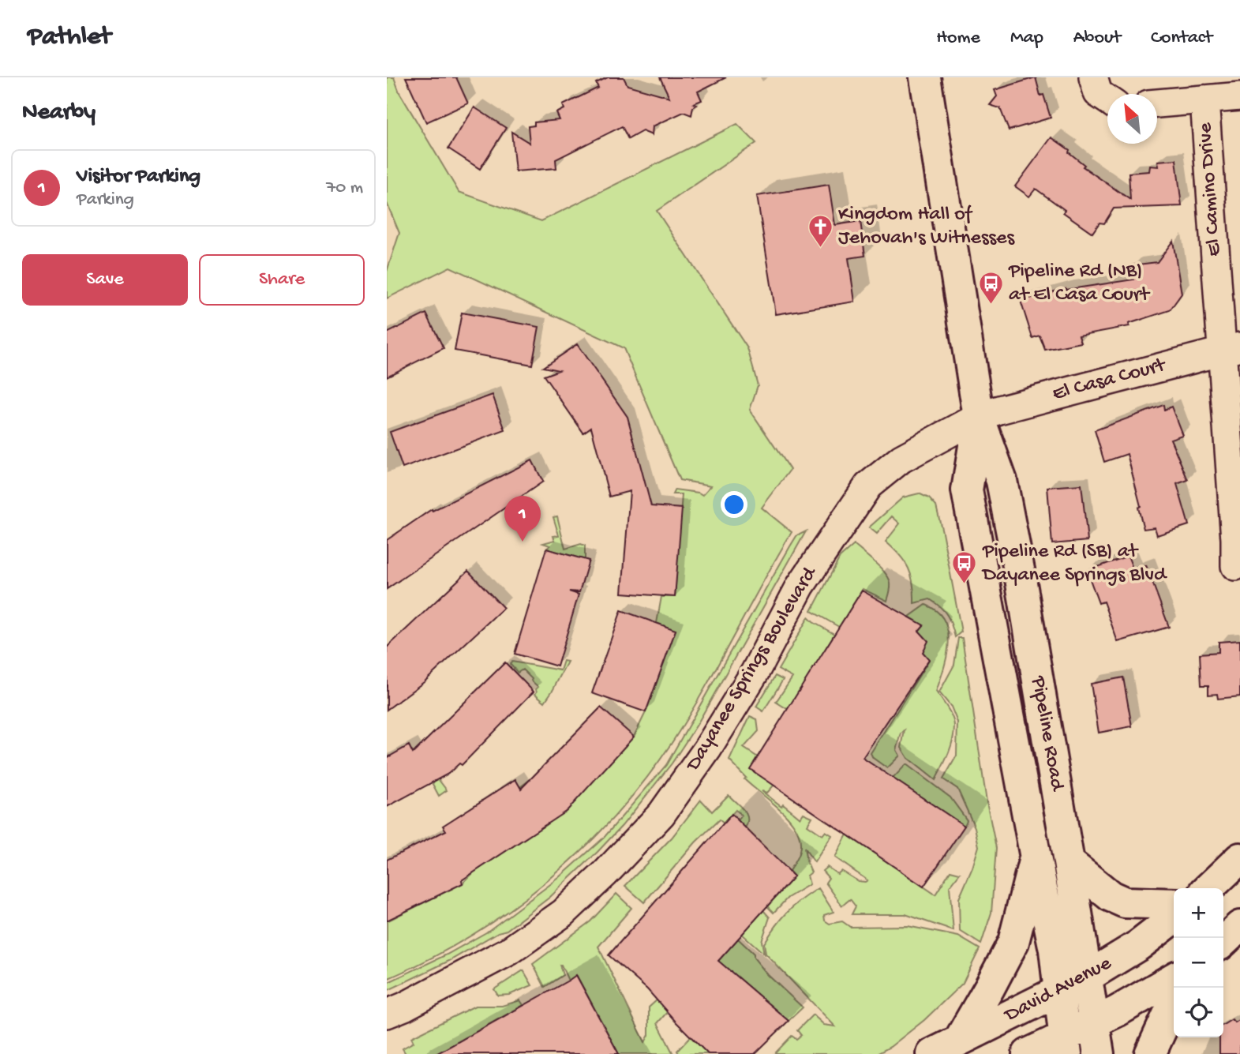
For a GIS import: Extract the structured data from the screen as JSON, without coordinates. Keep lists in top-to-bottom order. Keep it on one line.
{"streets":{"main road":["Pipeline Road","David Avenue"],"street":["El Camino Drive","El Casa Court","Dayanee Springs Boulevard"]},"crossings":[["El Camino Drive","El Casa Court"],["El Casa Court","Dayanee Springs Boulevard"],["El Casa Court","Pipeline Road"],["Dayanee Springs Boulevard","Pipeline Road"],["Pipeline Road","David Avenue"]],"places":{"church":["Kingdom Hall of Jehovah's Witnesses"],"bus stop":["Pipeline Rd (NB) at El Casa Court","Pipeline Rd (SB) at Dayanee Springs Blvd"]},"north":"top left","page":{"header":"Pathlet","nav":["Home","Map","About","Contact"],"heading":"Nearby","list":[{"mark":"1","name":"Visitor Parking","note":"Parking","value":"70 m"}],"buttons":["Save","Share"],"pins":"1","map_buttons":["+","−"]}}
